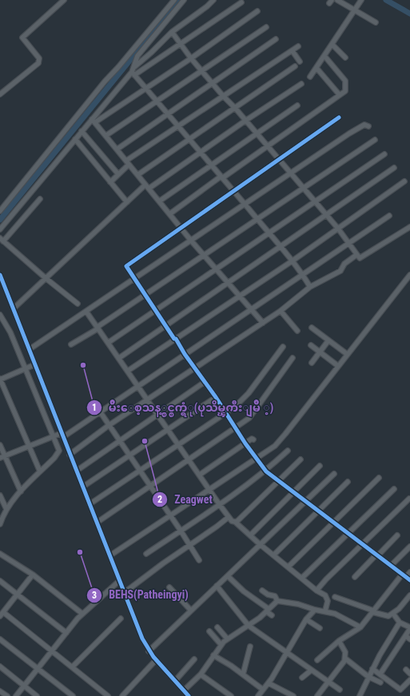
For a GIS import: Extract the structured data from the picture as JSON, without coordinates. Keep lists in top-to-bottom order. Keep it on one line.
{"places":["မ်ိဳးေစ့သန့္စင္စက္ရံု(ပုသိမ္ၾကီးျမိဳ ့)","Zeagwet","BEHS(Patheingyi)"]}
